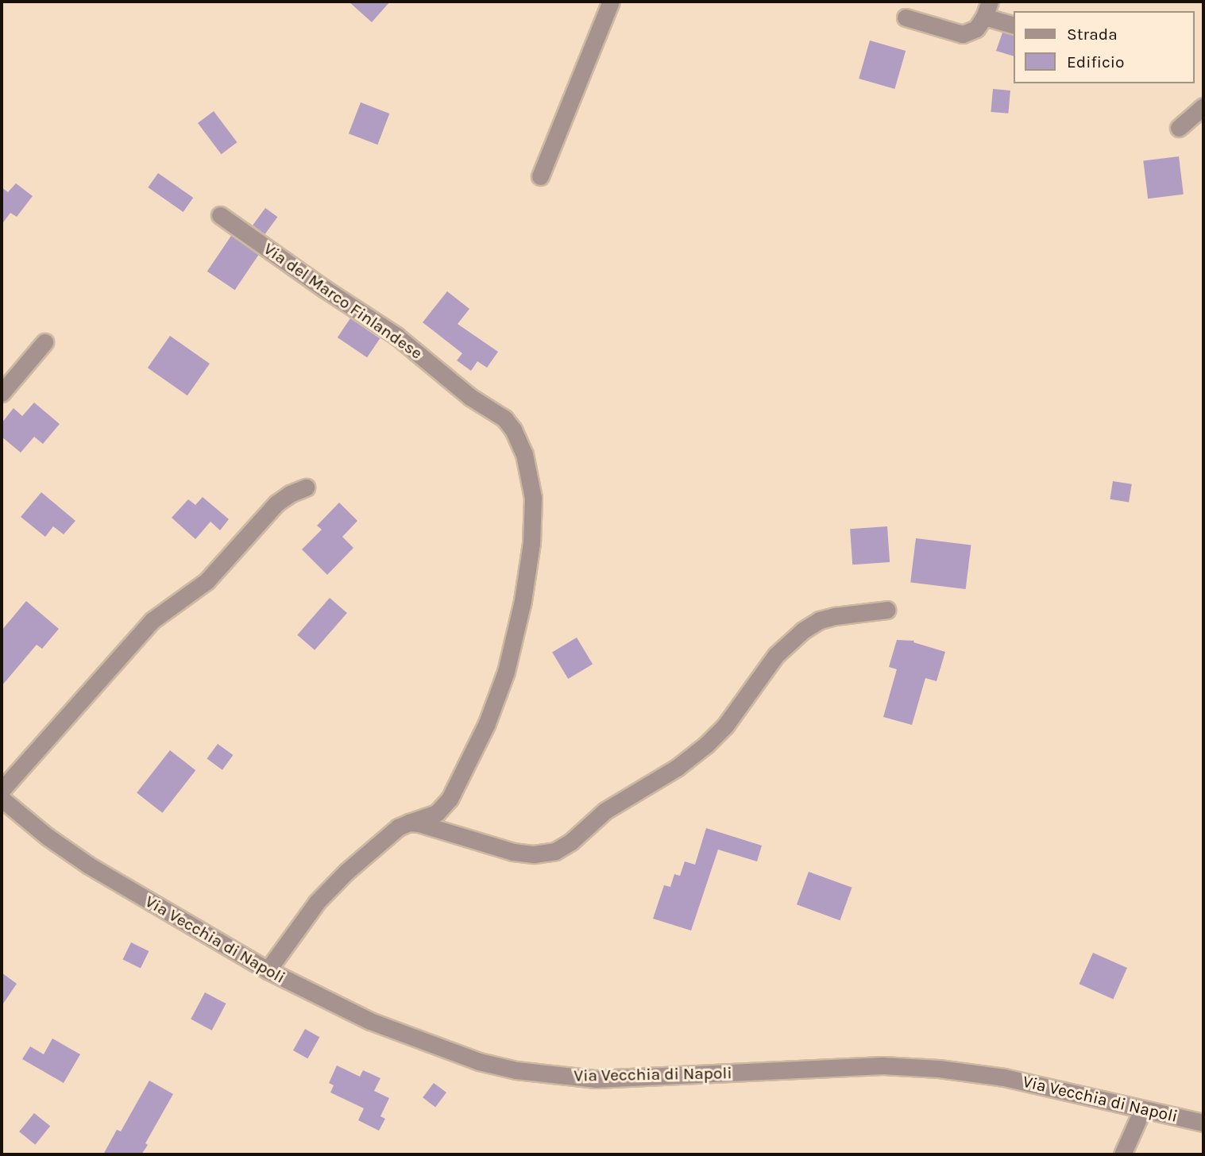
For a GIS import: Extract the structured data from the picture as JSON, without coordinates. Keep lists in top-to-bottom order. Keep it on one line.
{"streets":{"street":["Via del Marco Finlandese","Via Vecchia di Napoli"]},"crossings":[["Via del Marco Finlandese","Via Vecchia di Napoli"]],"legend":["Strada","Edificio"]}
